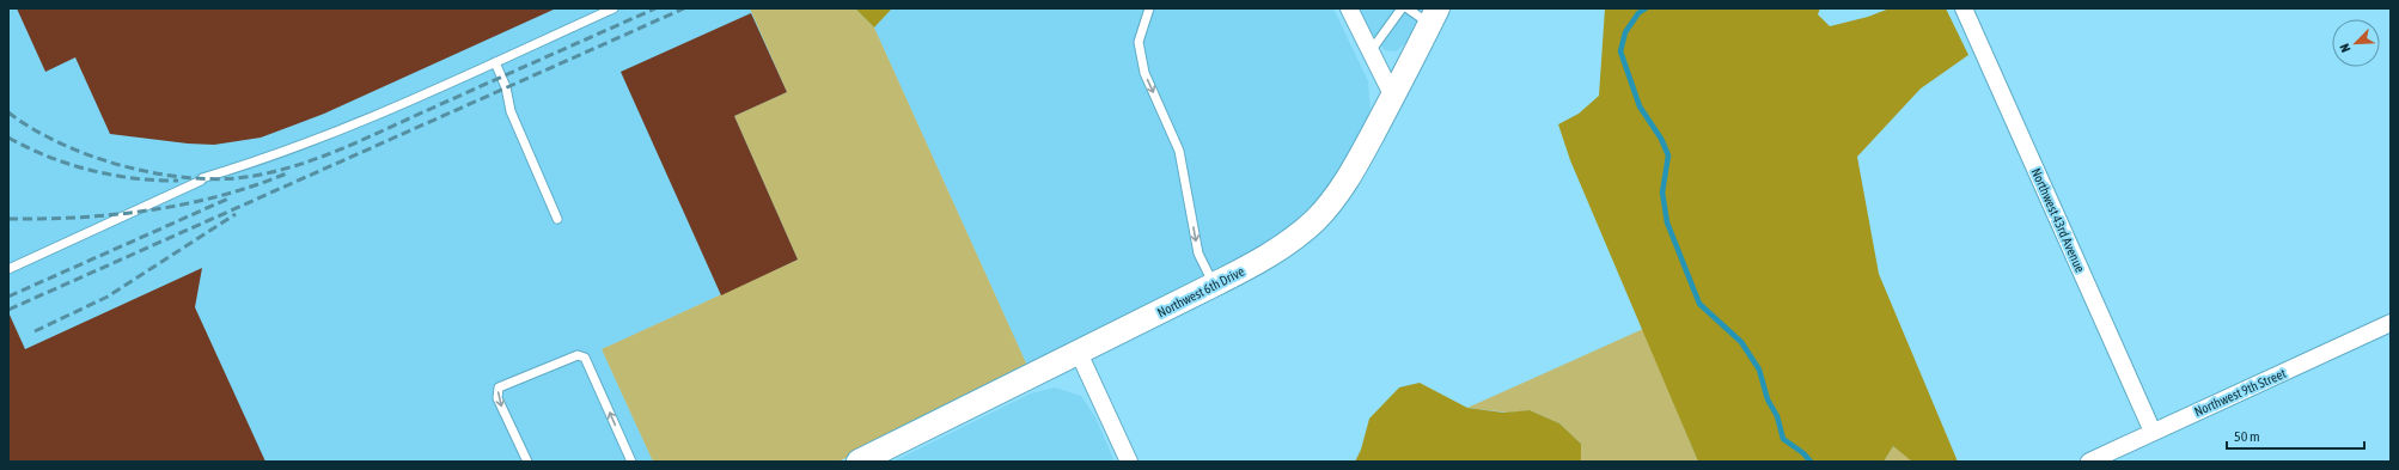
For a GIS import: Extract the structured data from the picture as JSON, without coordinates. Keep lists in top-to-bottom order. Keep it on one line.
{"streets":{"main road":["Northwest 6th Drive"],"street":["Northwest 43rd Avenue","Northwest 9th Street"]},"crossings":[["Northwest 43rd Avenue","Northwest 9th Street"]],"scale_bar":"50 m","north":"bottom left"}
